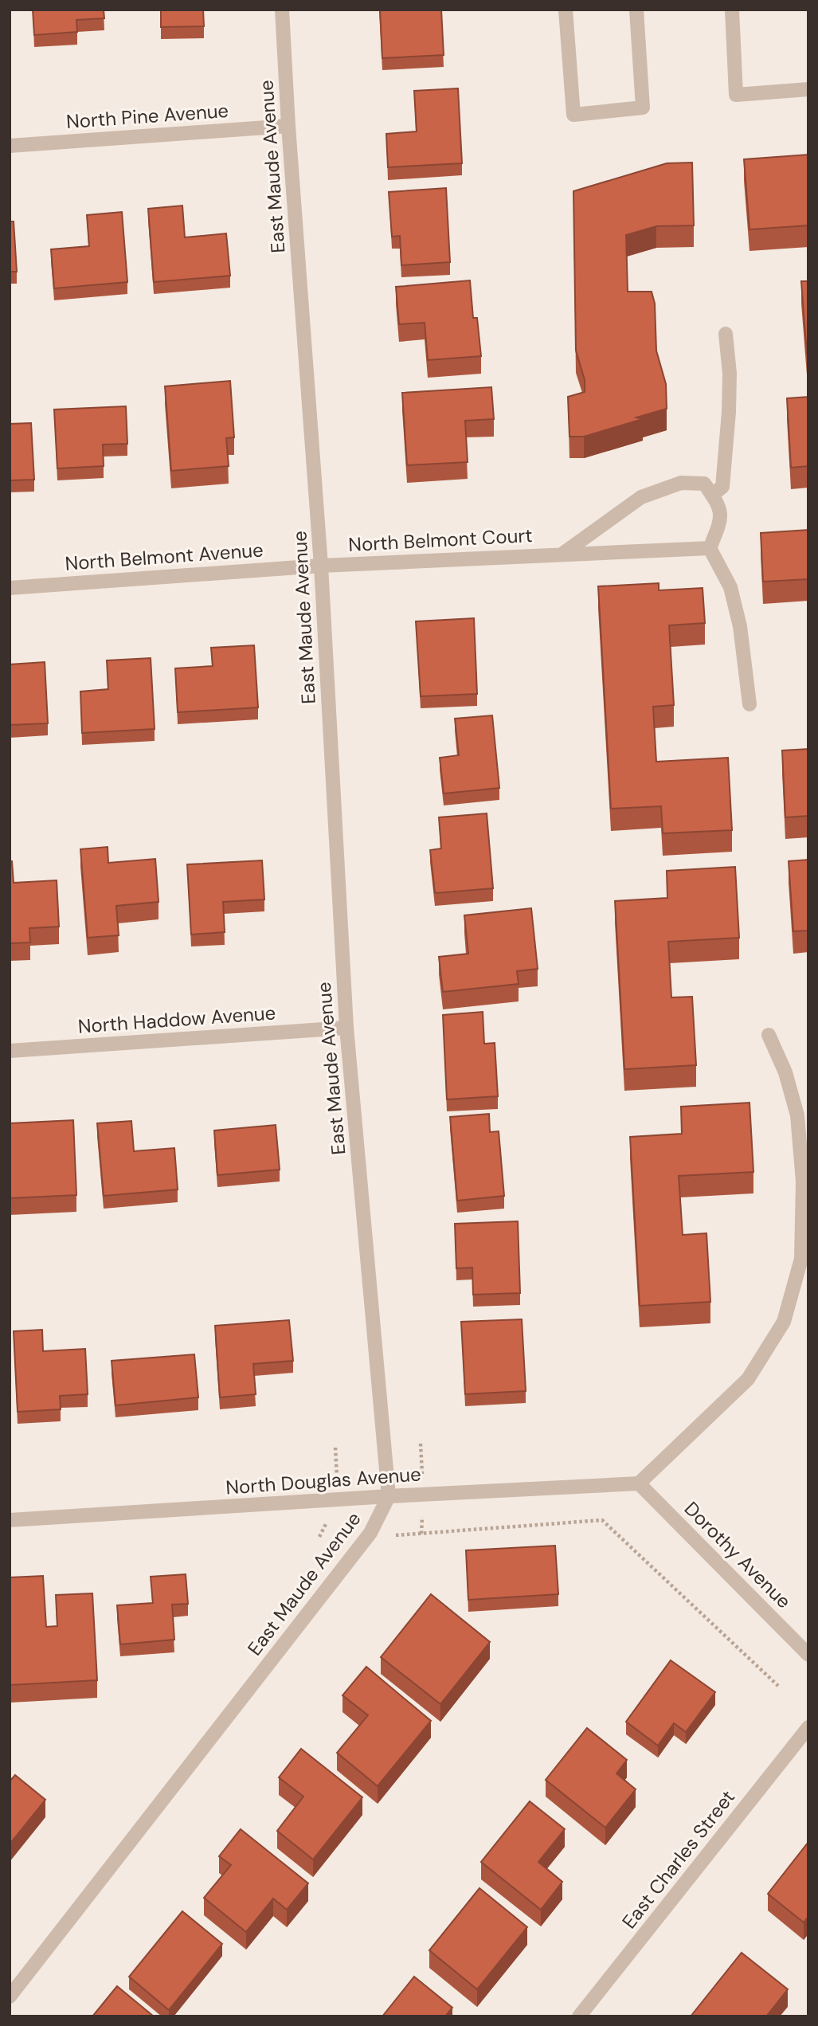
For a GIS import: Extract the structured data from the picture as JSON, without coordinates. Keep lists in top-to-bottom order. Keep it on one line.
{"streets":{"street":["North Pine Avenue","East Maude Avenue","North Belmont Court","North Belmont Avenue","North Haddow Avenue","North Douglas Avenue","Dorothy Avenue","East Charles Street"]},"crossings":[["North Pine Avenue","East Maude Avenue"],["East Maude Avenue","North Belmont Court"],["East Maude Avenue","North Belmont Avenue"],["East Maude Avenue","North Haddow Avenue"],["East Maude Avenue","North Douglas Avenue"],["North Belmont Court","North Belmont Avenue"],["North Douglas Avenue","Dorothy Avenue"]]}
